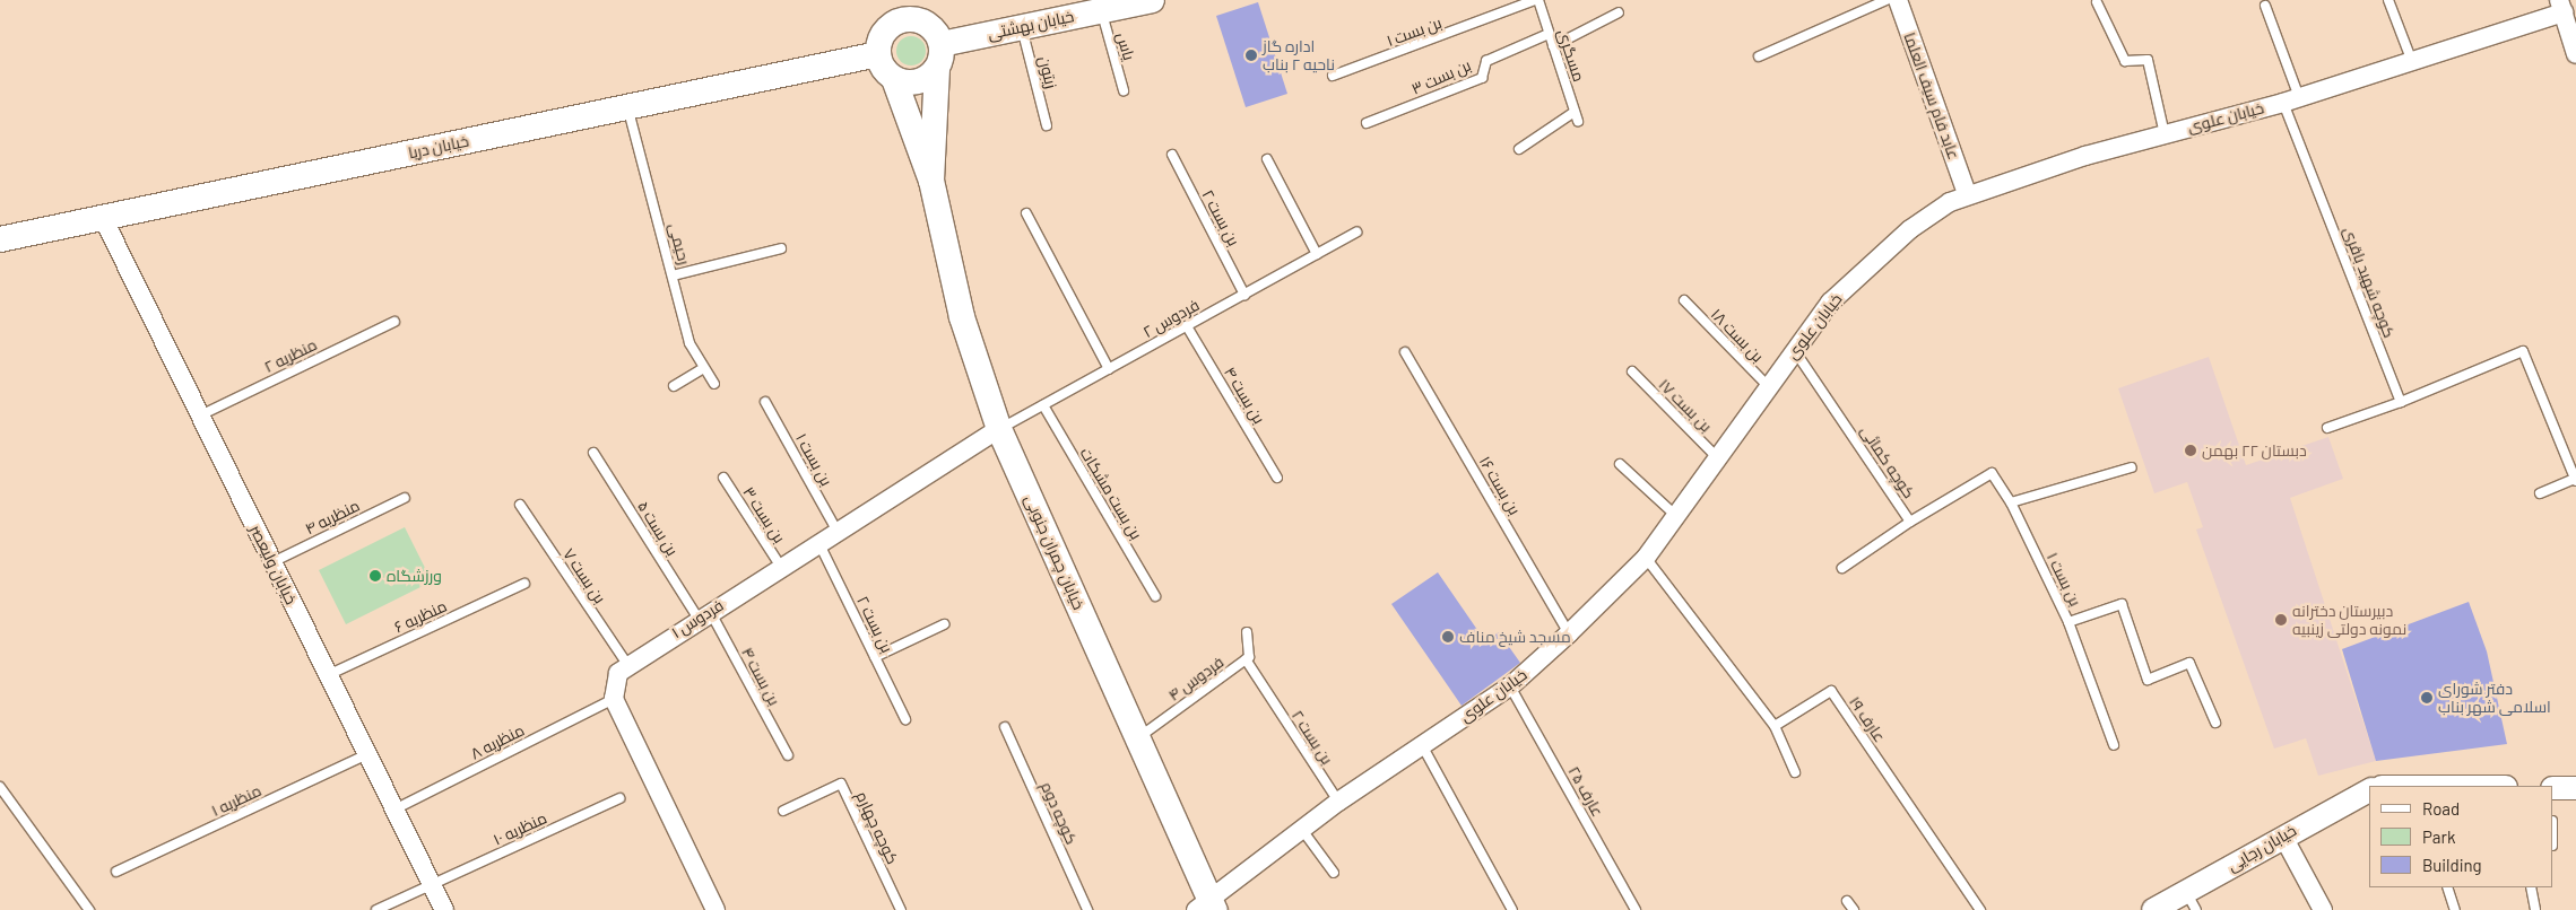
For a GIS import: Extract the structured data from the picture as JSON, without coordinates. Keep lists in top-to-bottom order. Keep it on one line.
{"streets":{"main road":["خیابان بهشتی","خیابان دریا","خیابان چمران جنوبی"],"street":["عابد فام سیف العلما","خیابان علوی","خیابان ولیعصر","فردوس ۱","خیابان رجایی"],"lane":["بن بست ۱","یاس","مسگری","زیتون","بن بست ۳","بن بست ۲","رحیمی","کوچه شهید باقری","فردوس ۲","بن بست ۱۸","منظریه ۲","بن بست ۴","بن بست ۱۷","کوچه کمائی","بن بست ۱۶","بن بست مشکات","منظریه ۴","بن بست ۵","بن بست ۷","منظریه ۶","فردوس ۴","عارف ۱۹","منظریه ۸","عارف ۲۵","منظریه ۱","کوچه دوم","کوچه چهارم","منظریه ۱۰"]},"crossings":[["خیابان بهشتی","یاس"],["خیابان بهشتی","زیتون"],["خیابان بهشتی","خیابان دریا"],["خیابان بهشتی","خیابان چمران جنوبی"],["بن بست ۱","مسگری"],["بن بست ۱","کوچه کمائی"],["بن بست ۱","فردوس ۱"],["مسگری","بن بست ۳"],["بن بست ۳","فردوس ۱"],["عابد فام سیف العلما","خیابان علوی"],["خیابان علوی","بن بست ۲"],["خیابان علوی","کوچه شهید باقری"],["خیابان علوی","بن بست ۱۸"],["خیابان علوی","بن بست ۱۷"],["خیابان علوی","کوچه کمائی"],["خیابان علوی","بن بست ۱۶"],["خیابان علوی","خیابان چمران جنوبی"],["خیابان علوی","عارف ۲۵"],["خیابان دریا","رحیمی"],["خیابان دریا","خیابان چمران جنوبی"],["خیابان دریا","خیابان ولیعصر"],["بن بست ۲","فردوس ۲"],["بن بست ۲","فردوس ۱"],["بن بست ۲","فردوس ۴"],["فردوس ۲","بن بست ۴"],["فردوس ۲","بن بست مشکات"],["فردوس ۲","خیابان چمران جنوبی"],["فردوس ۲","فردوس ۱"],["منظریه ۲","خیابان ولیعصر"],["بن بست ۴","بن بست ۵"],["بن بست ۴","فردوس ۱"],["منظریه ۴","خیابان ولیعصر"],["بن بست ۵","فردوس ۱"],["خیابان چمران جنوبی","فردوس ۱"],["خیابان چمران جنوبی","فردوس ۴"],["خیابان ولیعصر","منظریه ۶"],["خیابان ولیعصر","منظریه ۸"],["خیابان ولیعصر","منظریه ۱"],["خیابان ولیعصر","منظریه ۱۰"],["بن بست ۷","فردوس ۱"],["فردوس ۱","منظریه ۸"]],"places":["اداره گاز ناحیه ۲ بناب","دبستان ۲۲ بهمن","ورزشگاه","دبیرستان دخترانه نمونه دولتی زینبیه","مسجد شیخ مناف","دفتر شورای اسلامی شهر بناب"],"legend":["Road","Park","Building"]}
